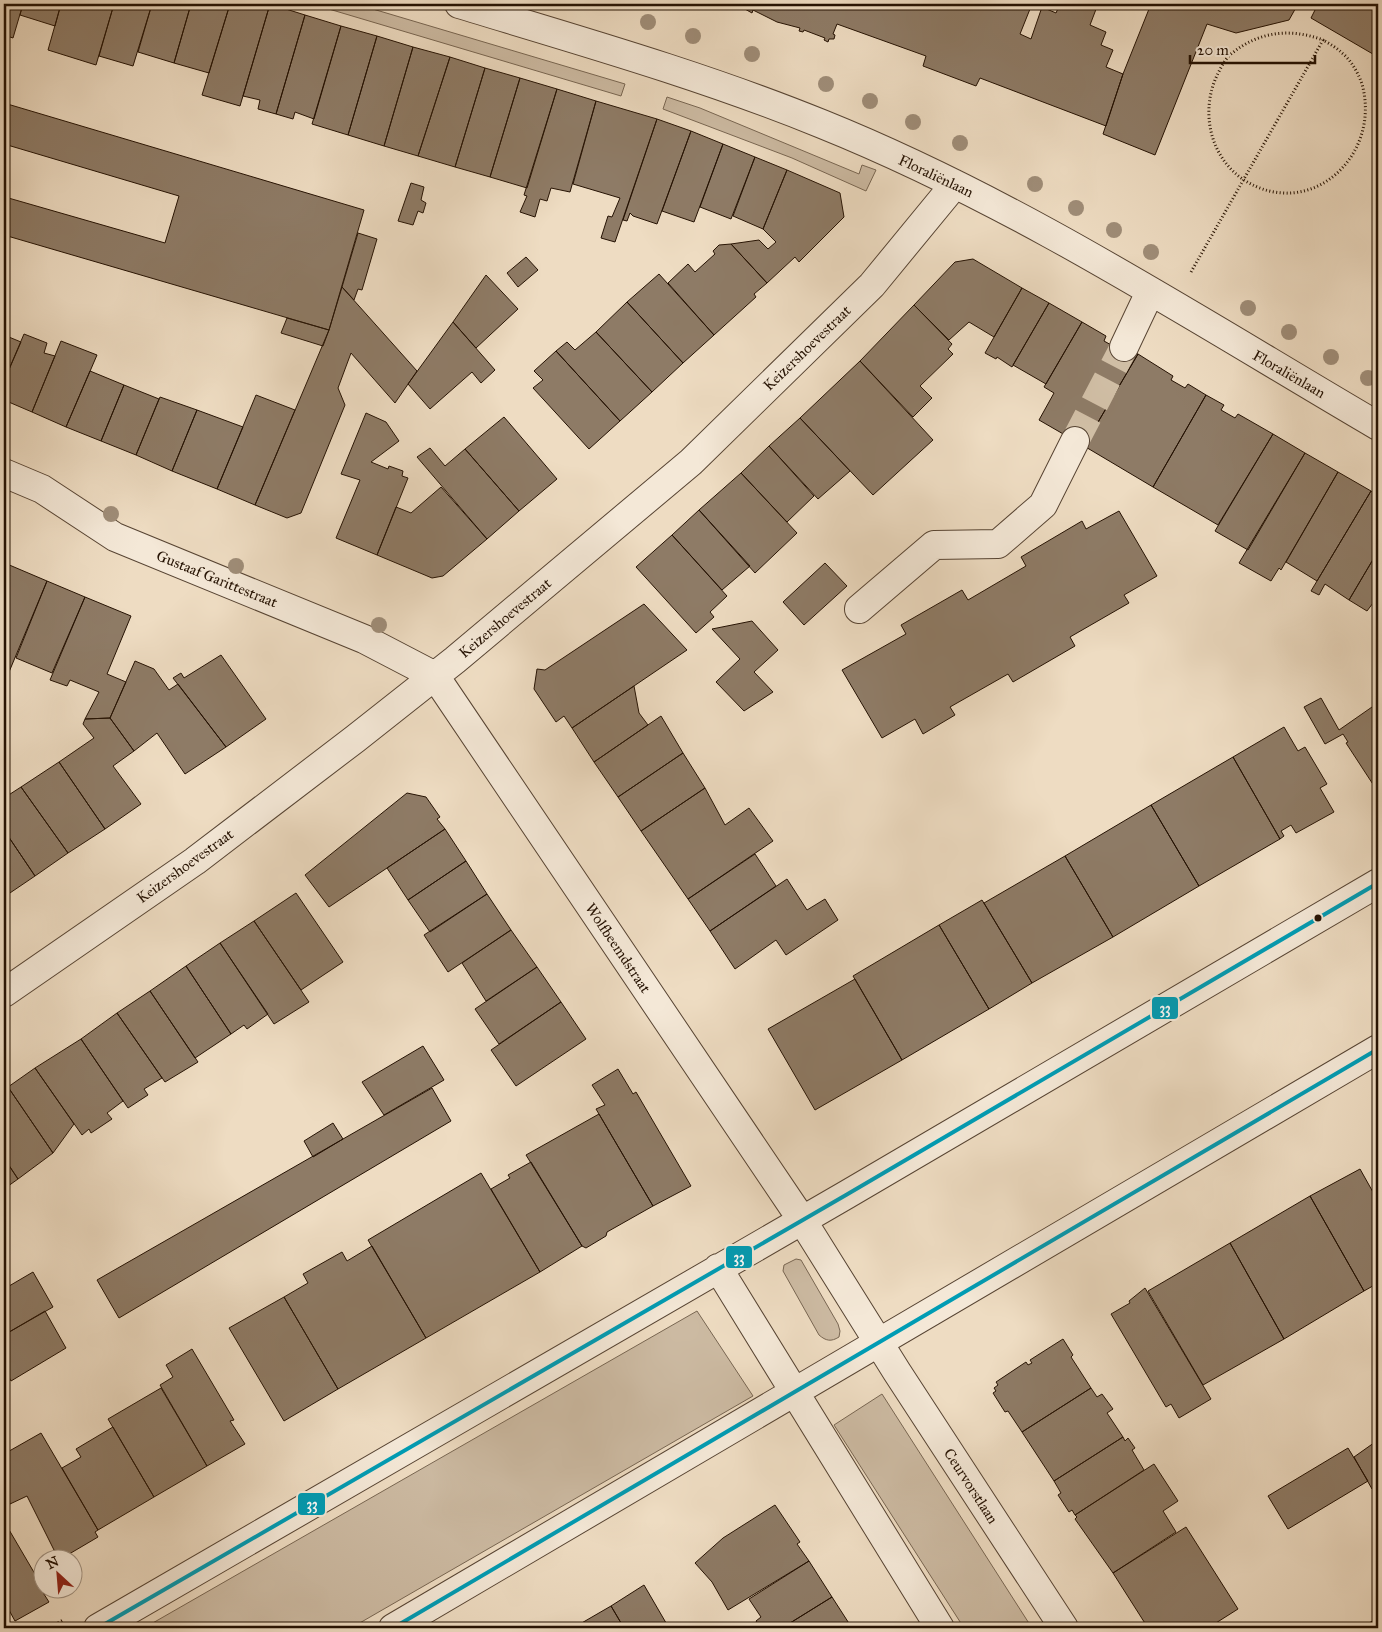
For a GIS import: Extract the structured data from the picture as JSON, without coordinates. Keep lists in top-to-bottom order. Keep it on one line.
{"streets":{"street":["Floraliënlaan","Keizershoevestraat","Gustaaf Garittestraat","Wolfbeemdstraat","Ceurvorstlaan"]},"crossings":[["Floraliënlaan","Keizershoevestraat"],["Keizershoevestraat","Gustaaf Garittestraat"],["Keizershoevestraat","Wolfbeemdstraat"],["Gustaaf Garittestraat","Wolfbeemdstraat"],["Wolfbeemdstraat","Ceurvorstlaan"]],"lines":["transit line 33"],"scale_bar":"20 m","north":"top left"}
